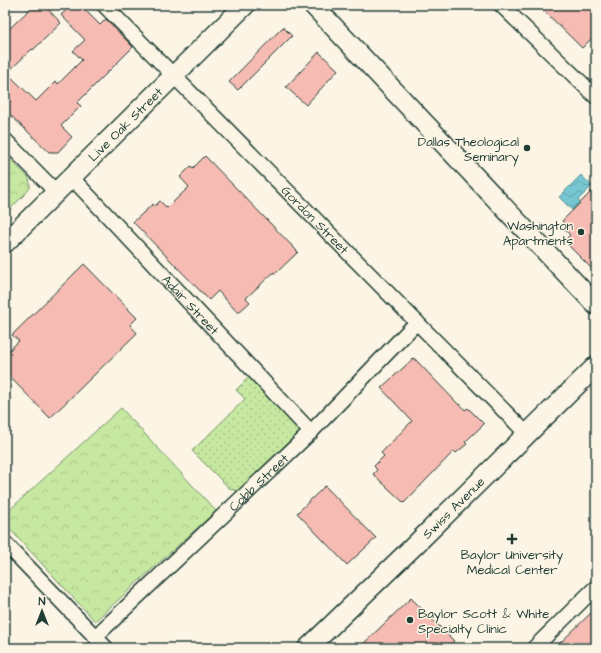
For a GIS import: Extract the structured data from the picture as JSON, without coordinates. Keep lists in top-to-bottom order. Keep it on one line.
{"streets":{"street":["Live Oak Street","Gordon Street","Adair Street","Cobb Street","Swiss Avenue"]},"crossings":[["Live Oak Street","Gordon Street"],["Live Oak Street","Adair Street"],["Gordon Street","Cobb Street"],["Gordon Street","Swiss Avenue"],["Adair Street","Cobb Street"]],"places":{"other":["Dallas Theological Seminary","Washington Apartments","Baylor Scott & White Specialty Clinic"],"health":["Baylor University Medical Center"]},"north":"top"}
